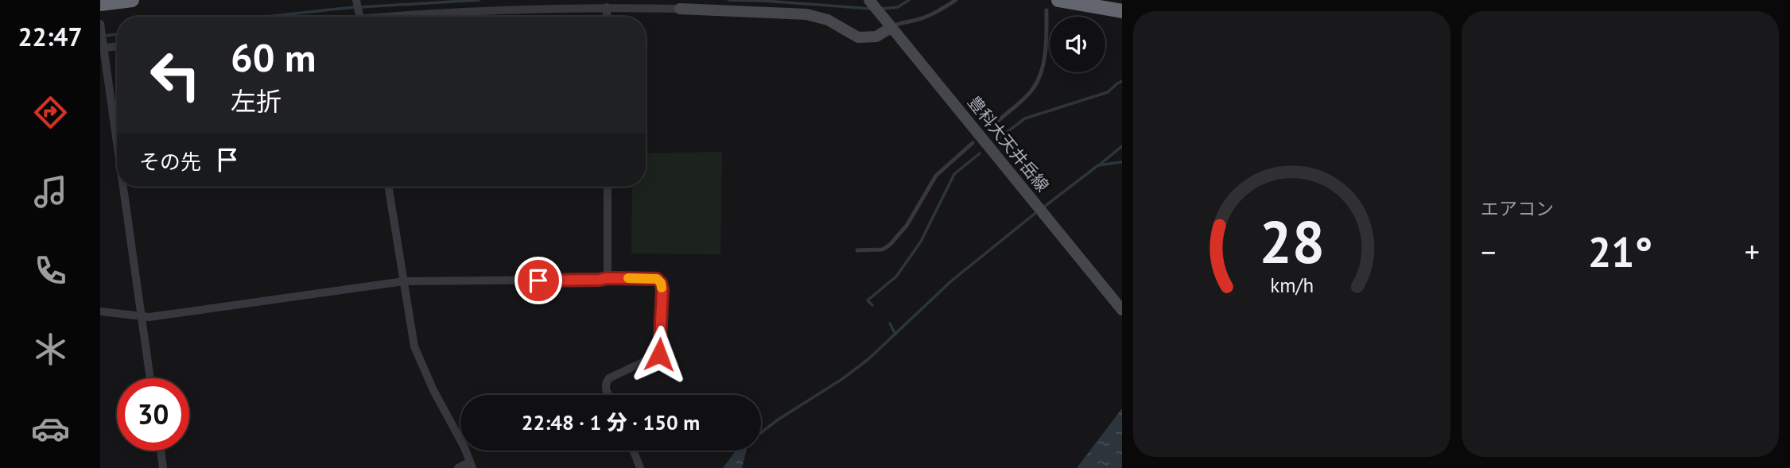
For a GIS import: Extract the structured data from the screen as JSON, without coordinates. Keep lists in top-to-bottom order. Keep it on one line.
{"streets":{"main road":["豊科大天井岳線"]},"page":{"tabs":"22:47","tile":"エアコン","turn":["60 m","左折"],"then":"その先","heat":["−","21°","+"],"limit":"30","trip":"22:48 · 1 分 · 150 m","gauge":["28","km/h"]}}
